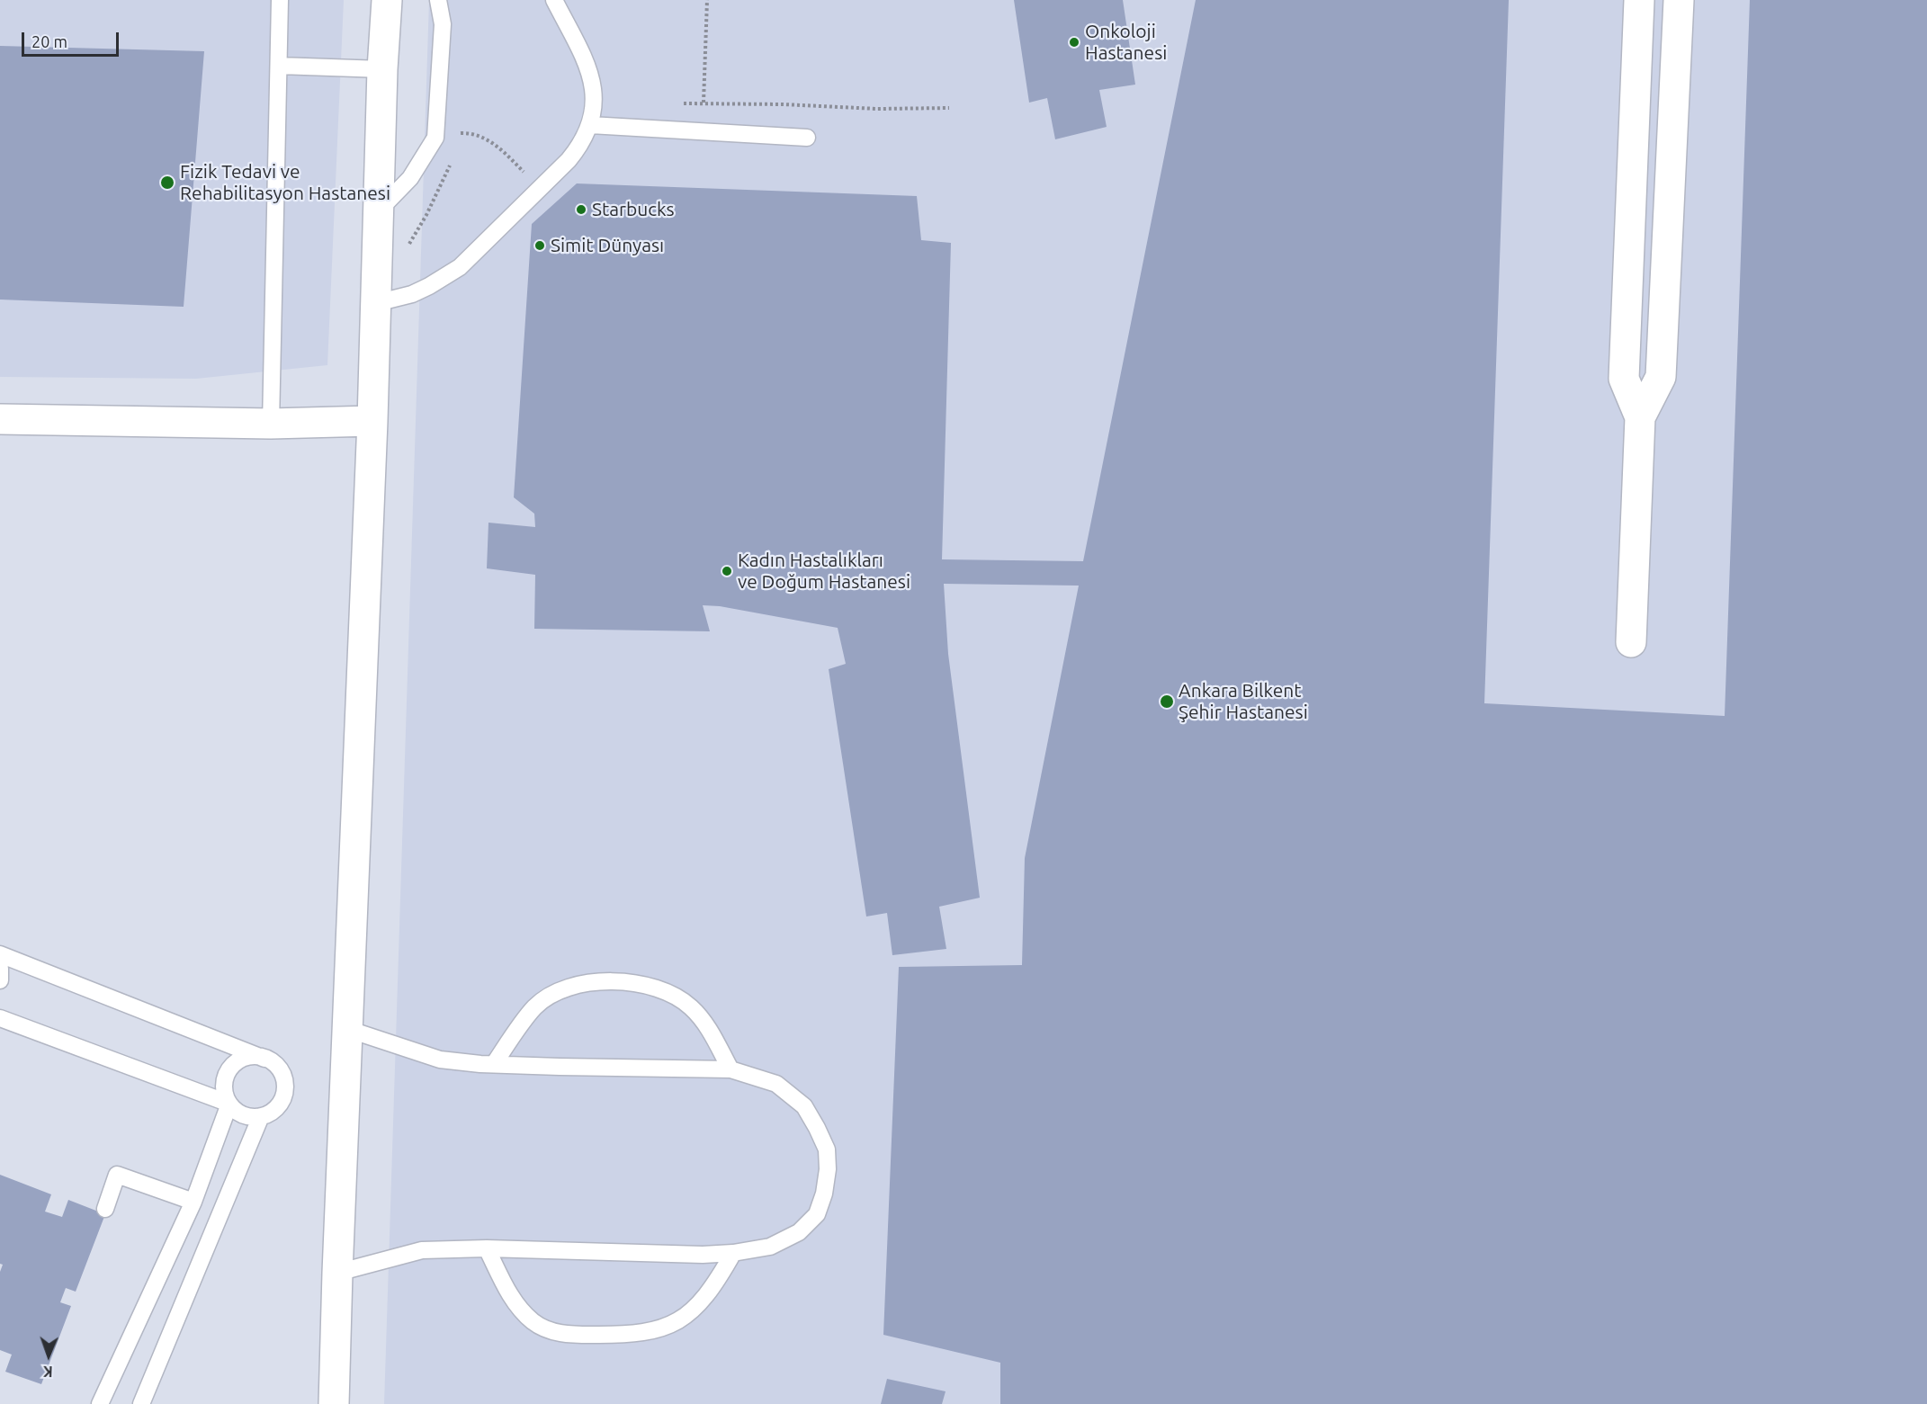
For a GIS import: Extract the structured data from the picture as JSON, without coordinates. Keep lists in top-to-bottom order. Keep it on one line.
{"places":["Onkoloji Hastanesi","Fizik Tedavi ve Rehabilitasyon Hastanesi","Starbucks","Simit Dünyası","Kadın Hastalıkları ve Doğum Hastanesi","Ankara Bilkent Şehir Hastanesi"],"scale_bar":"20 m","north":"bottom"}
